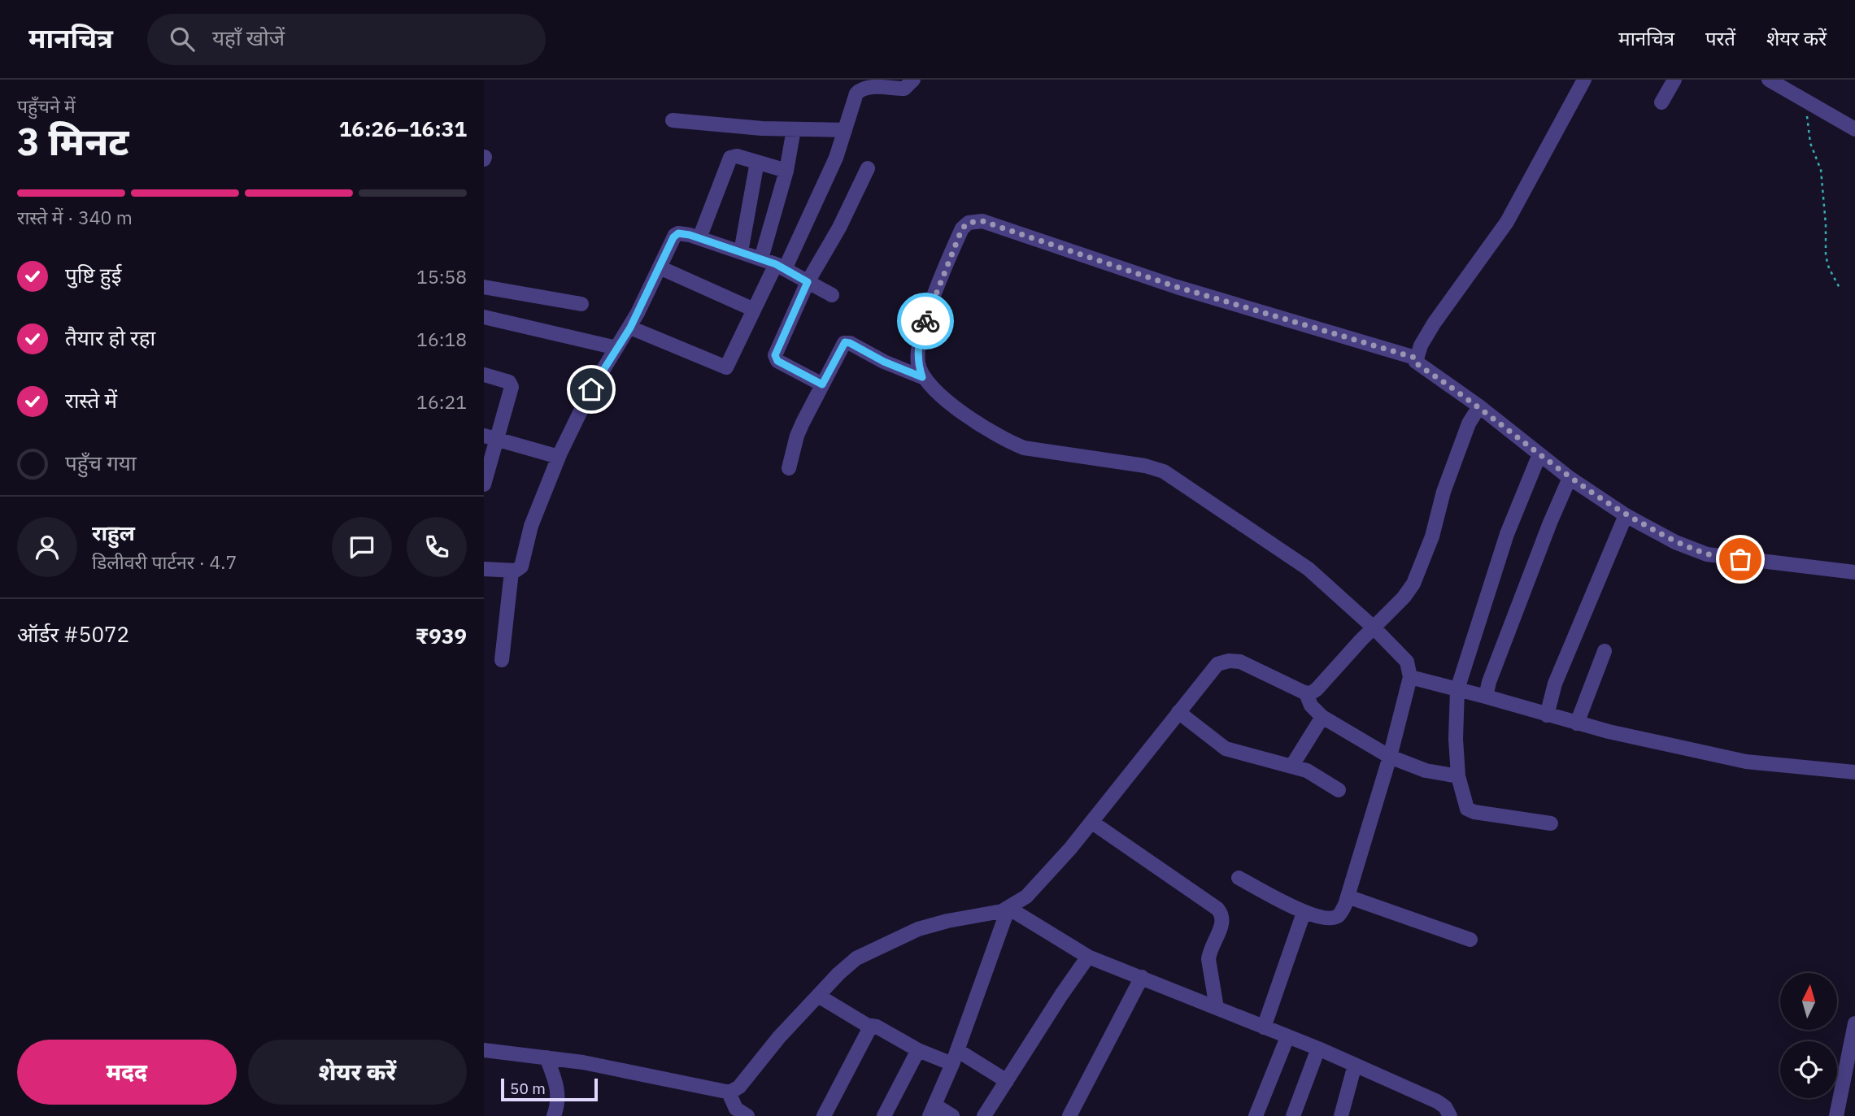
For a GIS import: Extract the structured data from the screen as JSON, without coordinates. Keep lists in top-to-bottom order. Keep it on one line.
{"scale_bar":"50 m","north":"top","page":{"header":"मानचित्र","search":"यहाँ खोजें","nav":["मानचित्र","परतें","शेयर करें"],"heading":["3 मिनट","पहुँचने में","16:26–16:31"],"panel":["राहुल","डिलीवरी पार्टनर · 4.7","ऑर्डर #5072","₹939"],"bar":"रास्ते में · 340 m","list":[["पुष्टि हुई","15:58"],["तैयार हो रहा","16:18"],["रास्ते में","16:21"],"पहुँच गया"],"buttons":["मदद","शेयर करें"],"scale":"50 m"}}
